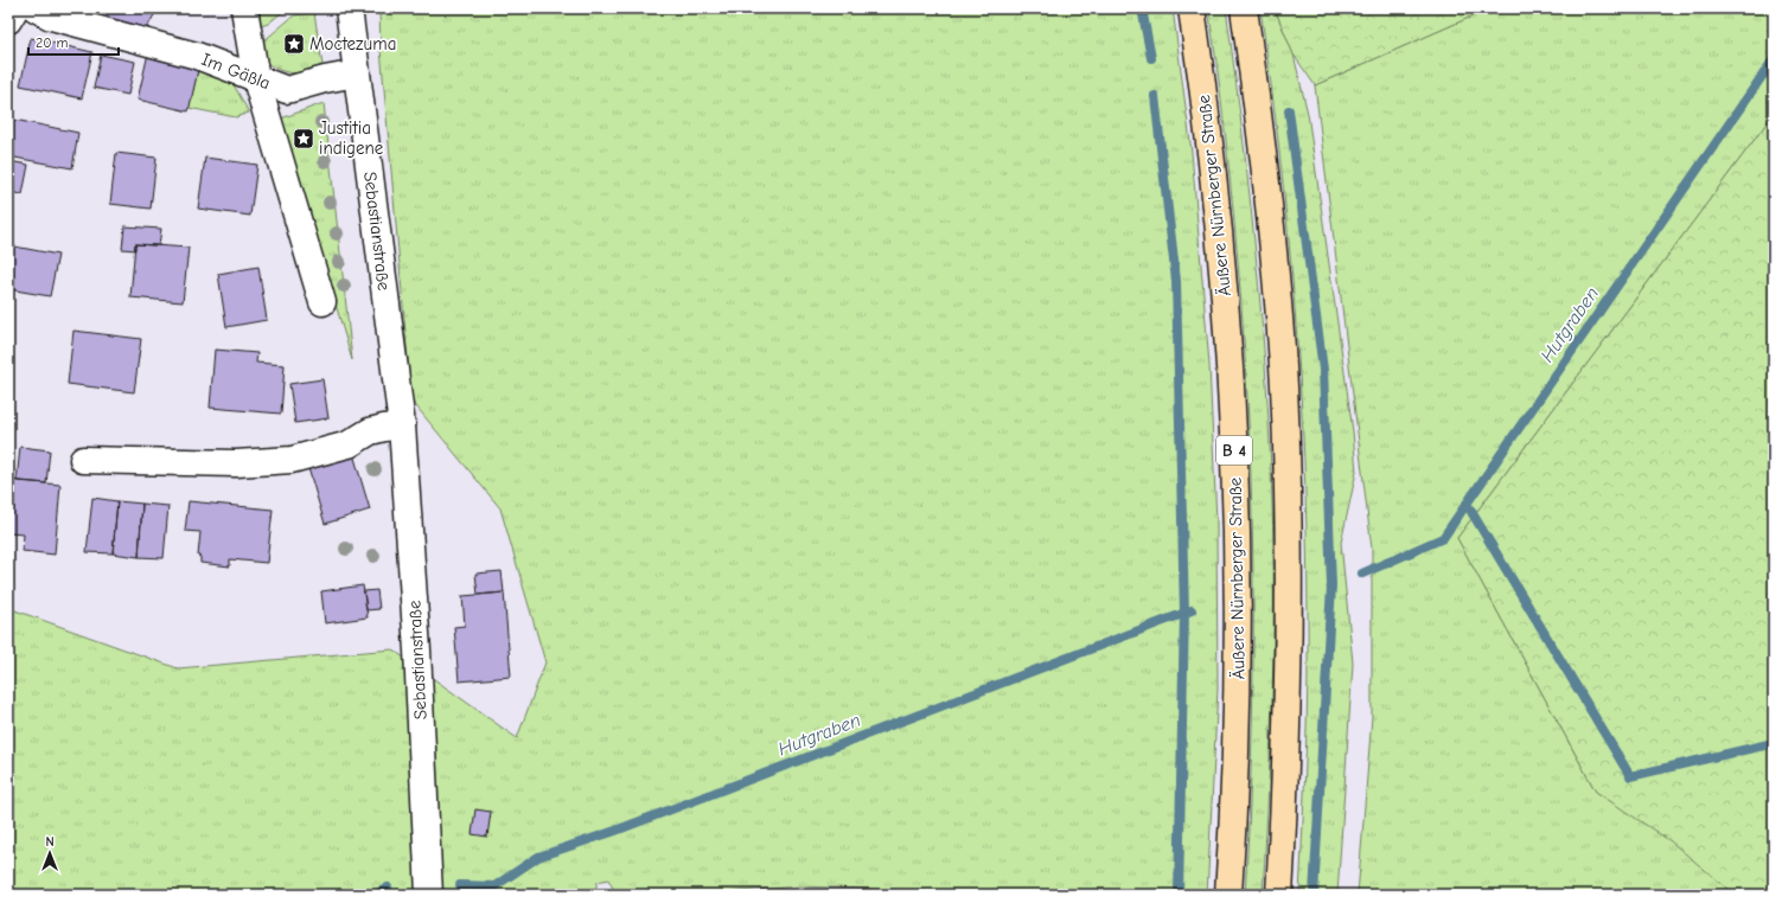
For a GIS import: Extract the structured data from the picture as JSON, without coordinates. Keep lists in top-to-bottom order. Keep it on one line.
{"streets":{"highway":["Äußere Nürnberger Straße","B 4"],"street":["Im Gäßla","Sebastianstraße"]},"crossings":[["Im Gäßla","Sebastianstraße"]],"water":["Hutgraben"],"places":{"place":["Moctezuma","Justitia indigene"]},"scale_bar":"20 m","north":"top"}
